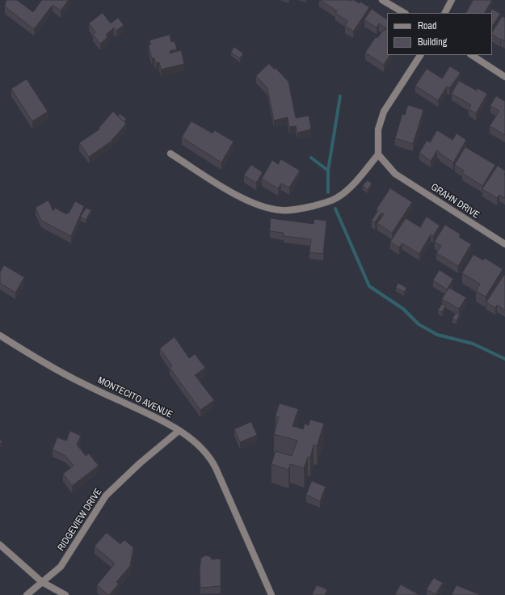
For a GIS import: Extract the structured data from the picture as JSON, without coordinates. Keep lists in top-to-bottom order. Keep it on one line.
{"streets":{"street":["GRAHN DRIVE","MONTECITO AVENUE","RIDGEVIEW DRIVE"]},"crossings":[["MONTECITO AVENUE","RIDGEVIEW DRIVE"]],"legend":["Road","Building"]}
